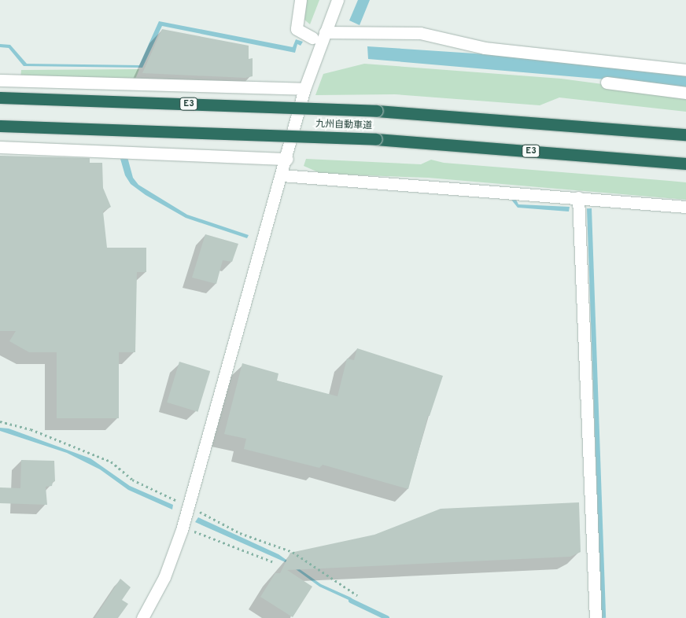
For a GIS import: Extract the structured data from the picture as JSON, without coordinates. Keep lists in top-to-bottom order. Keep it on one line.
{"streets":{"highway":["E3","九州自動車道"]}}
